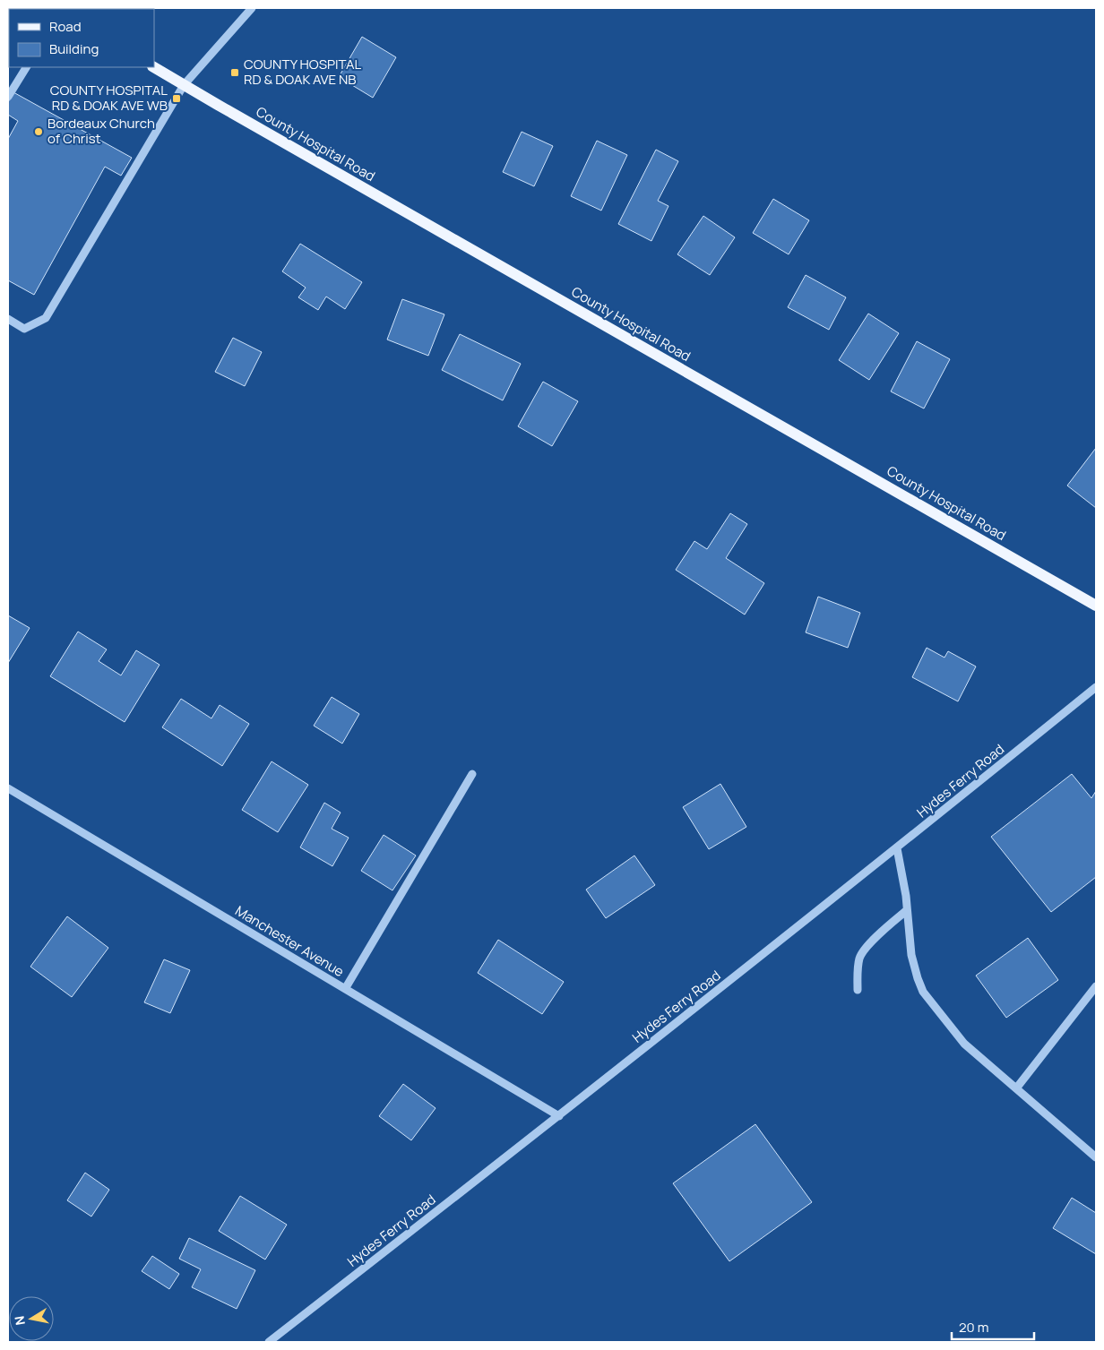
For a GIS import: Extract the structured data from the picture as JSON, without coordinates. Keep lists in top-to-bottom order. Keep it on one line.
{"streets":{"main road":["County Hospital Road"],"street":["Hydes Ferry Road","Manchester Avenue"]},"crossings":[["Hydes Ferry Road","Manchester Avenue"]],"places":{"transit":["COUNTY HOSPITAL RD & DOAK AVE NB","COUNTY HOSPITAL RD & DOAK AVE WB"],"other":["Bordeaux Church of Christ"]},"legend":["Road","Building"],"scale_bar":"20 m","north":"left"}
